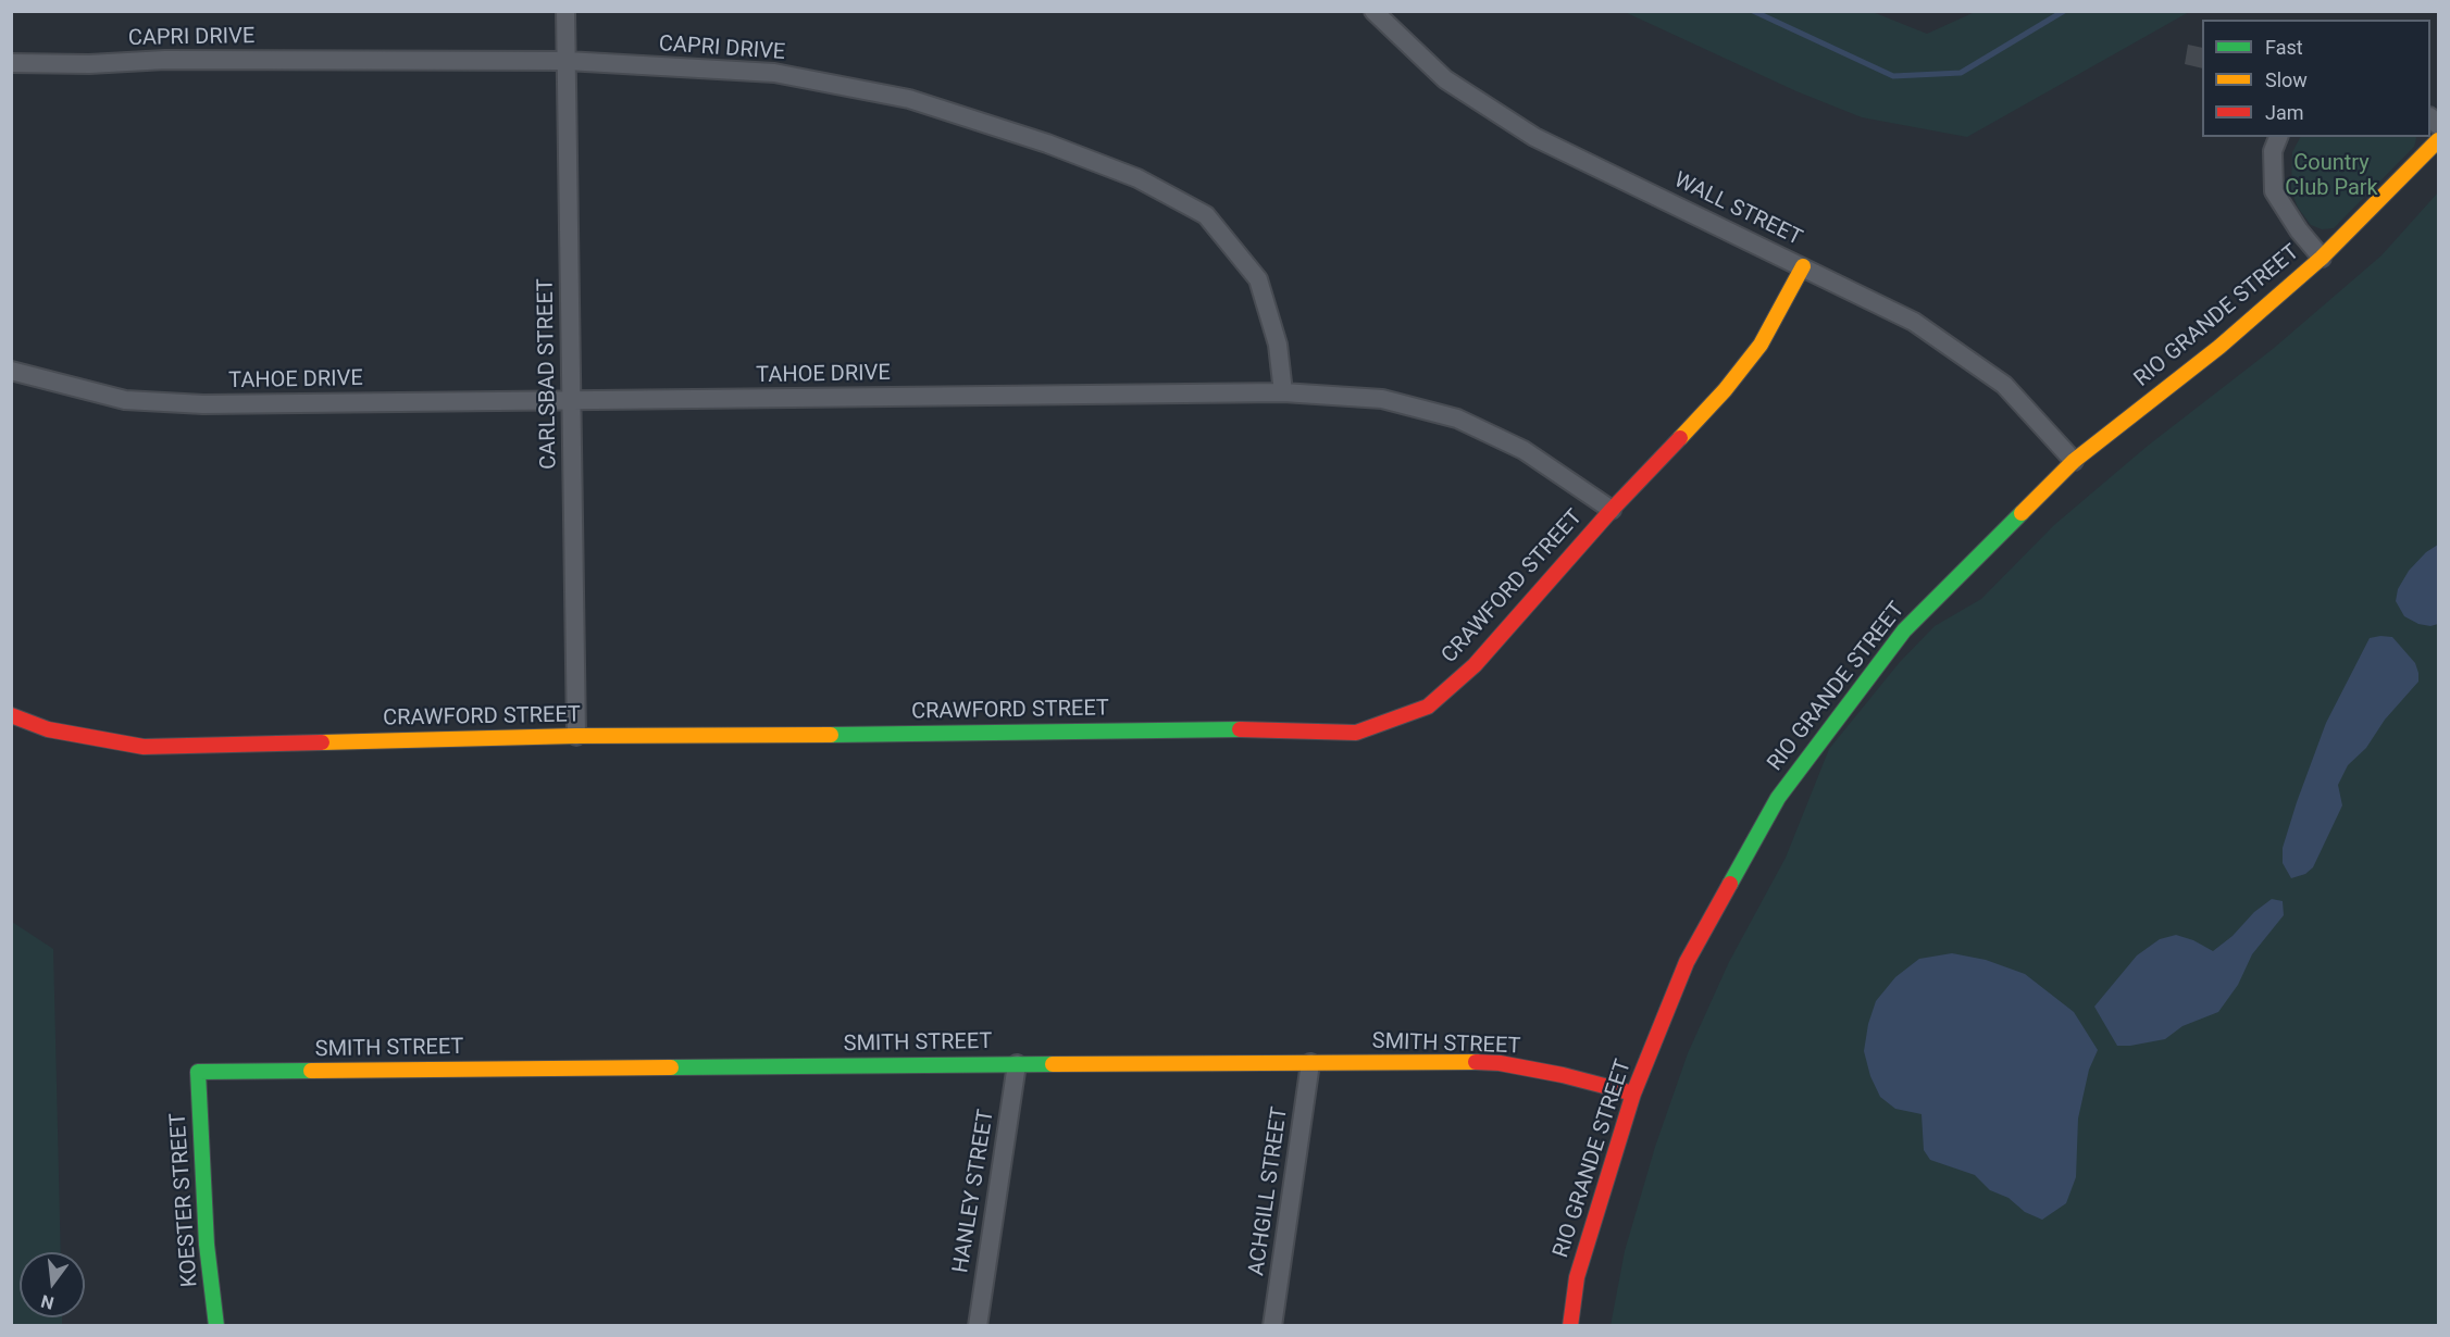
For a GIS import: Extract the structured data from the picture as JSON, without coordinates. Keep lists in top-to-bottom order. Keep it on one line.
{"streets":{"street":["CAPRI DRIVE","WALL STREET","RIO GRANDE STREET","CARLSBAD STREET","TAHOE DRIVE","CRAWFORD STREET","SMITH STREET","HANLEY STREET","ACHGILL STREET","KOESTER STREET"]},"crossings":[["CAPRI DRIVE","CARLSBAD STREET"],["CAPRI DRIVE","TAHOE DRIVE"],["WALL STREET","RIO GRANDE STREET"],["WALL STREET","CRAWFORD STREET"],["RIO GRANDE STREET","SMITH STREET"],["CARLSBAD STREET","TAHOE DRIVE"],["CARLSBAD STREET","CRAWFORD STREET"],["TAHOE DRIVE","CRAWFORD STREET"],["SMITH STREET","HANLEY STREET"],["SMITH STREET","ACHGILL STREET"],["SMITH STREET","KOESTER STREET"]],"parks":["Country Club Park"],"legend":["Fast","Slow","Jam"],"north":"bottom"}
